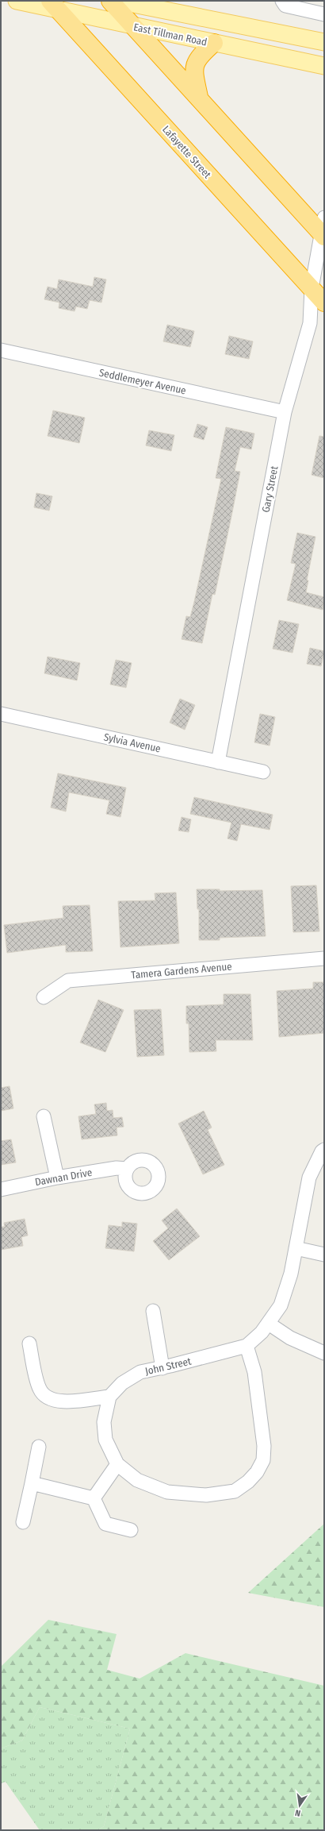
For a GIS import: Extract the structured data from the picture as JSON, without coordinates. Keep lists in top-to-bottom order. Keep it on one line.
{"streets":{"highway":["Lafayette Street"],"main road":["East Tillman Road"],"street":["Seddlemeyer Avenue","Gary Street","Sylvia Avenue","Tamera Gardens Avenue","Dawnan Drive","John Street"]},"crossings":[["East Tillman Road","Lafayette Street"],["Lafayette Street","Gary Street"],["Seddlemeyer Avenue","Gary Street"],["Gary Street","Sylvia Avenue"]],"north":"bottom"}
